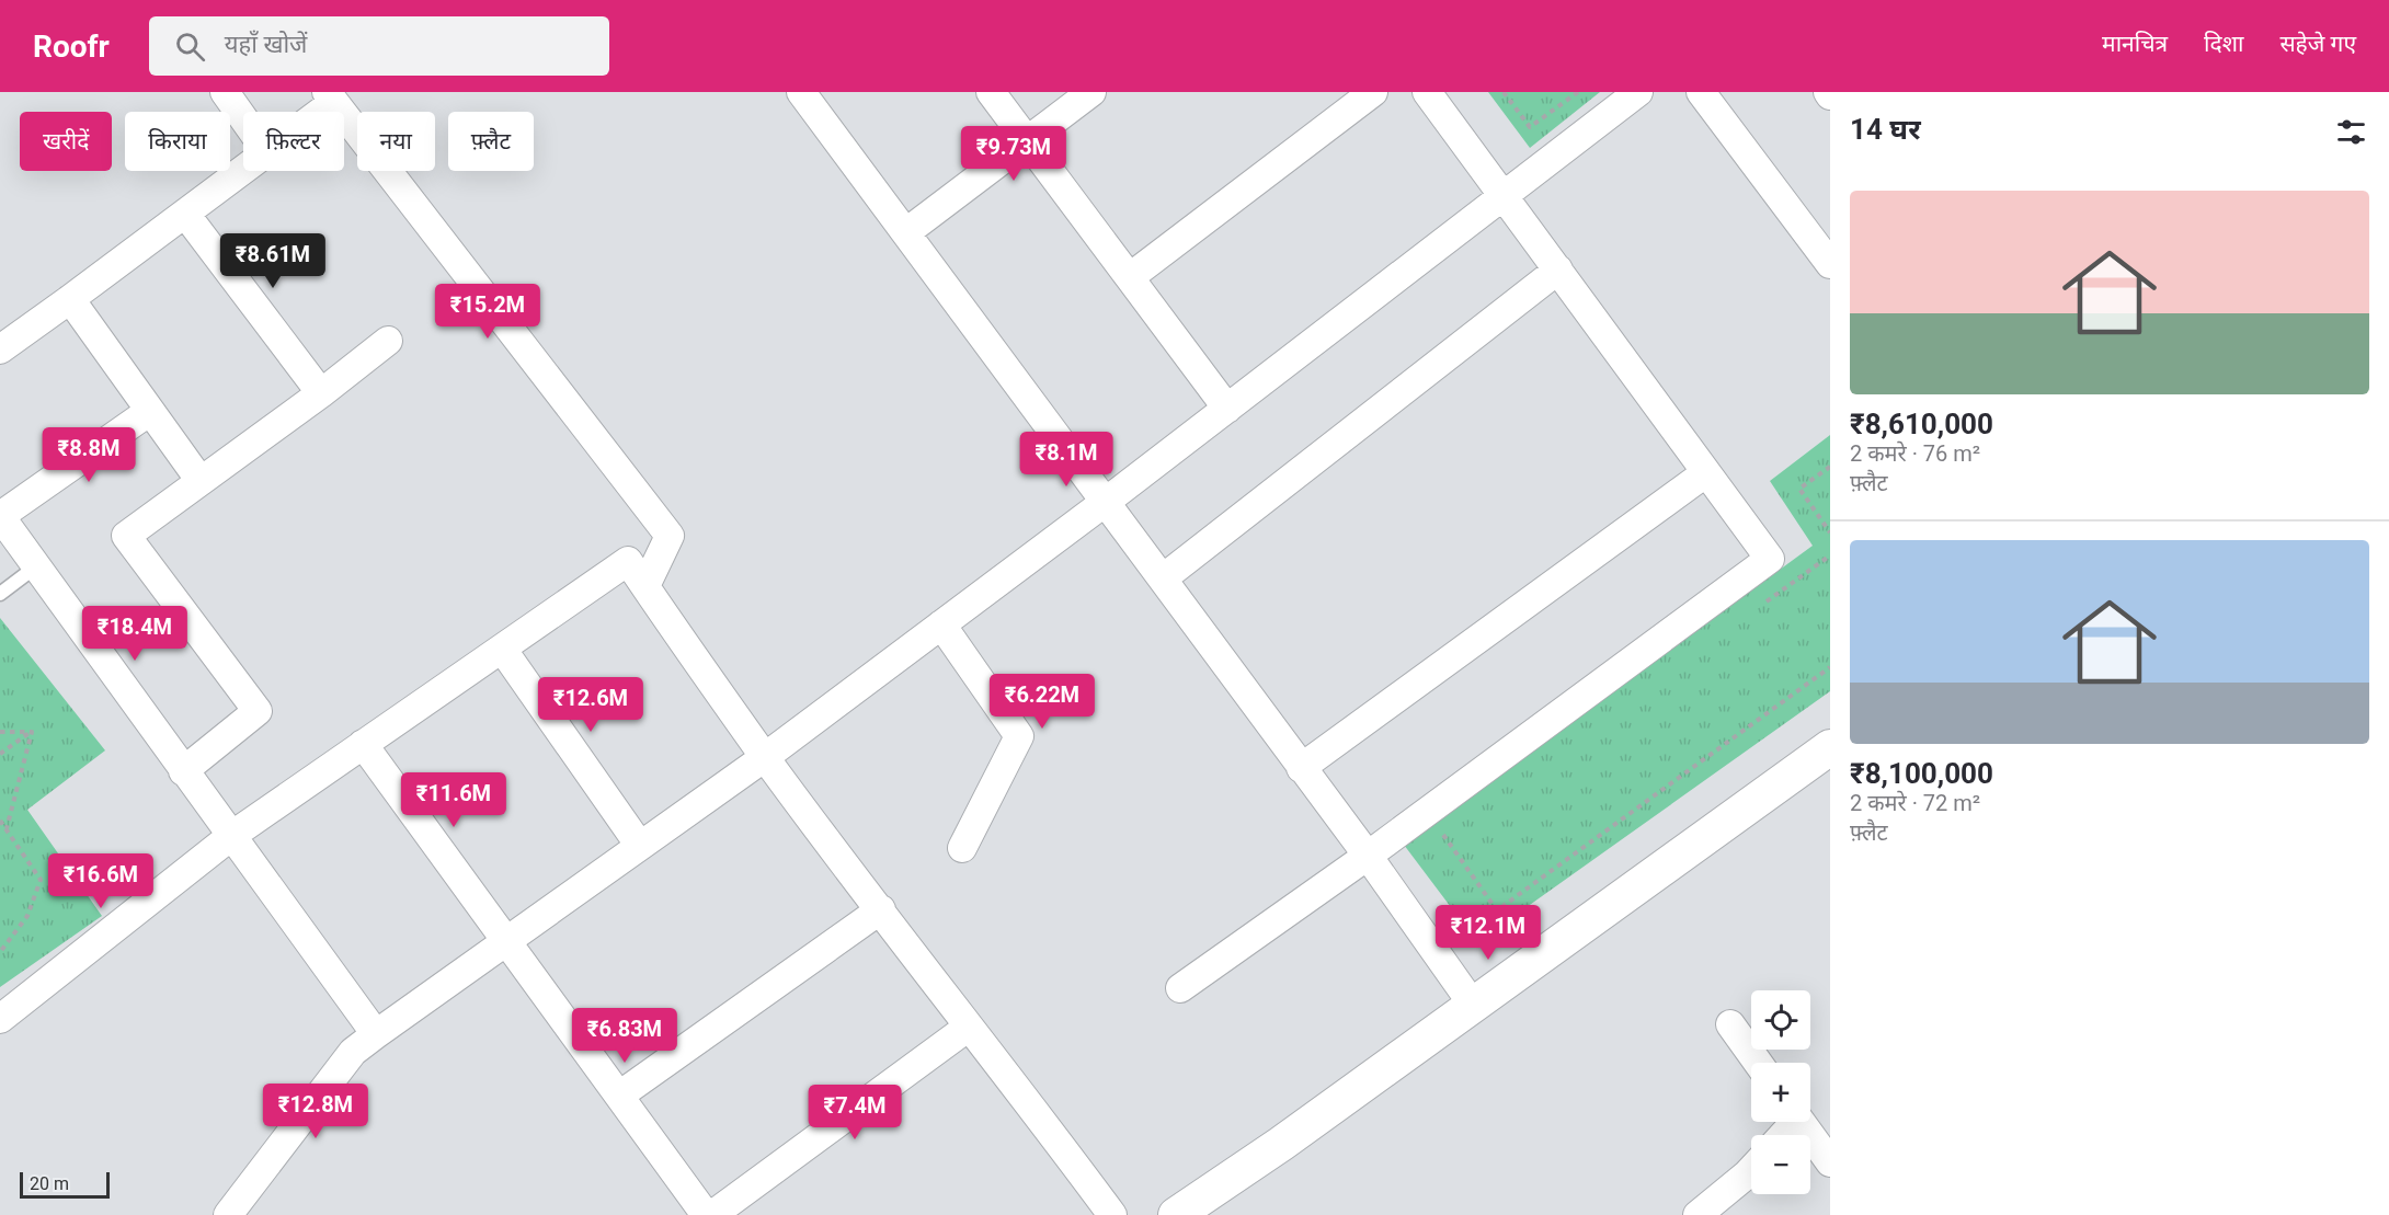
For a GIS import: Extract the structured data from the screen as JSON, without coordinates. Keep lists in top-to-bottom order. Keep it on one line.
{"scale_bar":"20 m","page":{"header":"Roofr","search":"यहाँ खोजें","nav":["मानचित्र","दिशा","सहेजे गए"],"heading":"14 घर","chip":["खरीदें","किराया","फ़िल्टर","नया","फ़्लैट"],"price":["₹9.73M","₹8.61M","₹15.2M","₹8.8M","₹8.1M","₹18.4M","₹6.22M","₹12.6M","₹11.6M","₹16.6M","₹12.1M","₹6.83M","₹12.8M","₹7.4M"],"list":[{"name":"₹8,610,000","note":"2 कमरे · 76 m² · फ़्लैट"},{"name":"₹8,100,000","note":"2 कमरे · 72 m² · फ़्लैट"}],"map_buttons":["+","−"],"scale":"20 m"}}
